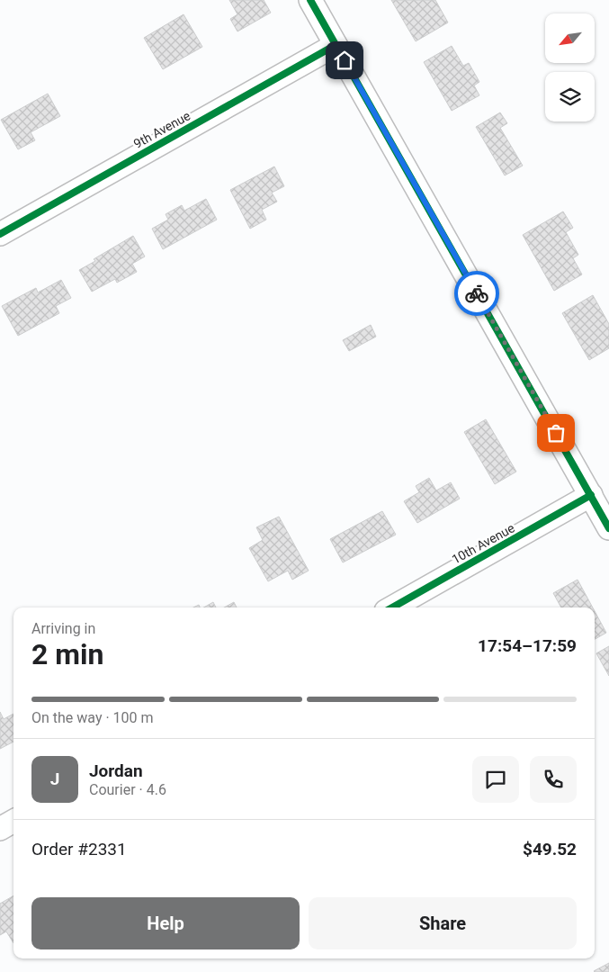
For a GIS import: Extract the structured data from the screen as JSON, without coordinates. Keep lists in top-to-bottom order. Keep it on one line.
{"streets":{"street":["9th Avenue","10th Avenue"]},"north":"bottom left","page":{"heading":["2 min","Arriving in","17:54–17:59"],"panel":["Jordan","Courier · 4.6","Order #2331","$49.52"],"bar":"On the way · 100 m","round":"J","buttons":["Help","Share"]}}
